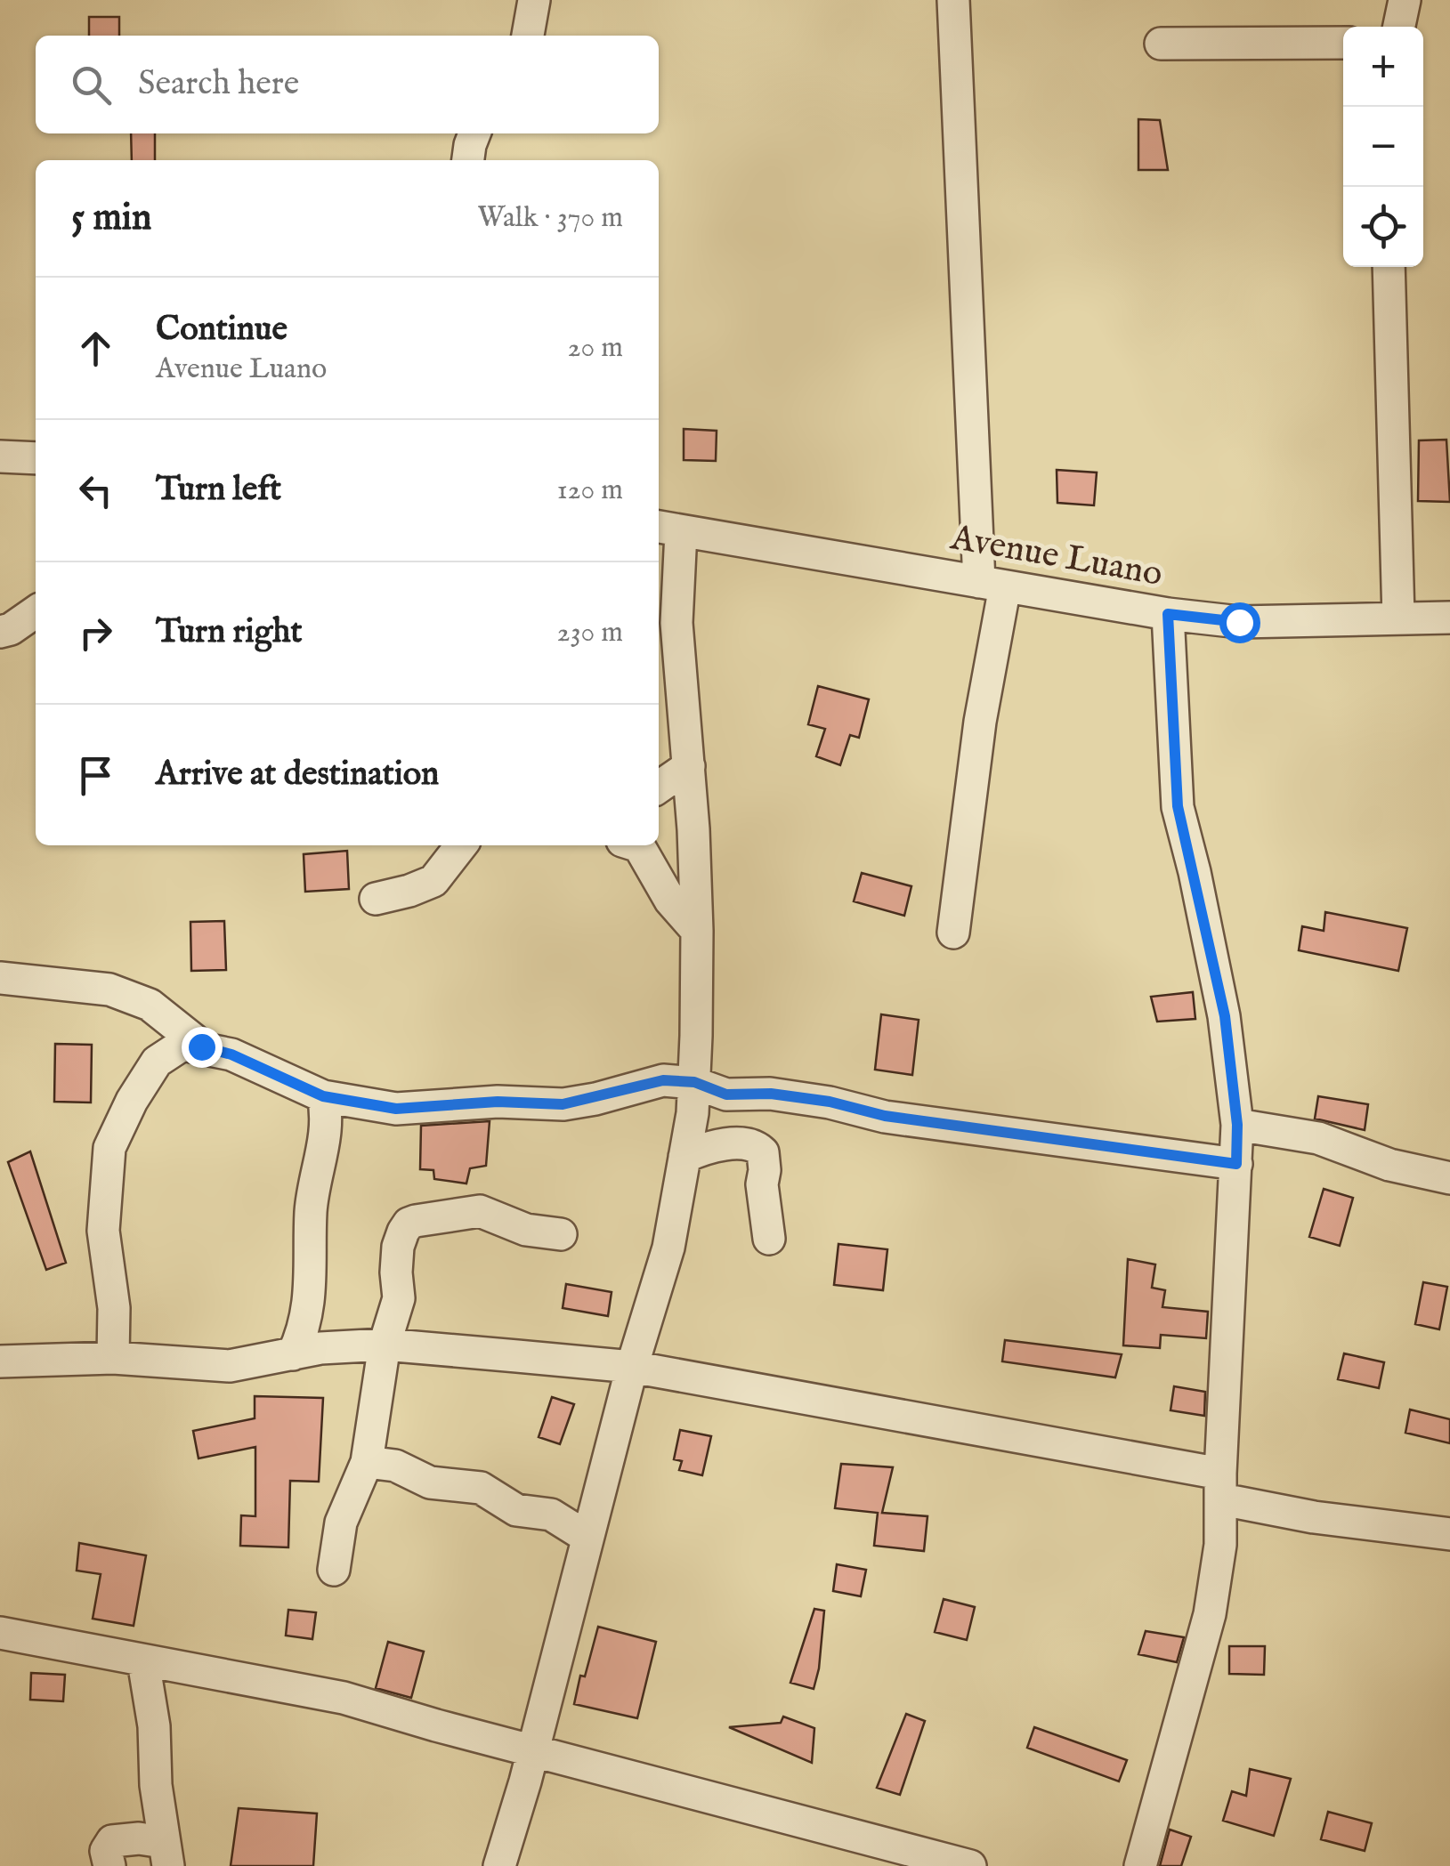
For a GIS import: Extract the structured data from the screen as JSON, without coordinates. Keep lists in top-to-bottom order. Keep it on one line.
{"streets":{"street":["Avenue Luano"]},"page":{"map_buttons":["+","−"],"search":"Search here","heading":["5 min","Walk · 370 m"],"list":[["Continue","Avenue Luano","20 m"],["Turn left","120 m"],["Turn right","230 m"],"Arrive at destination"]}}
